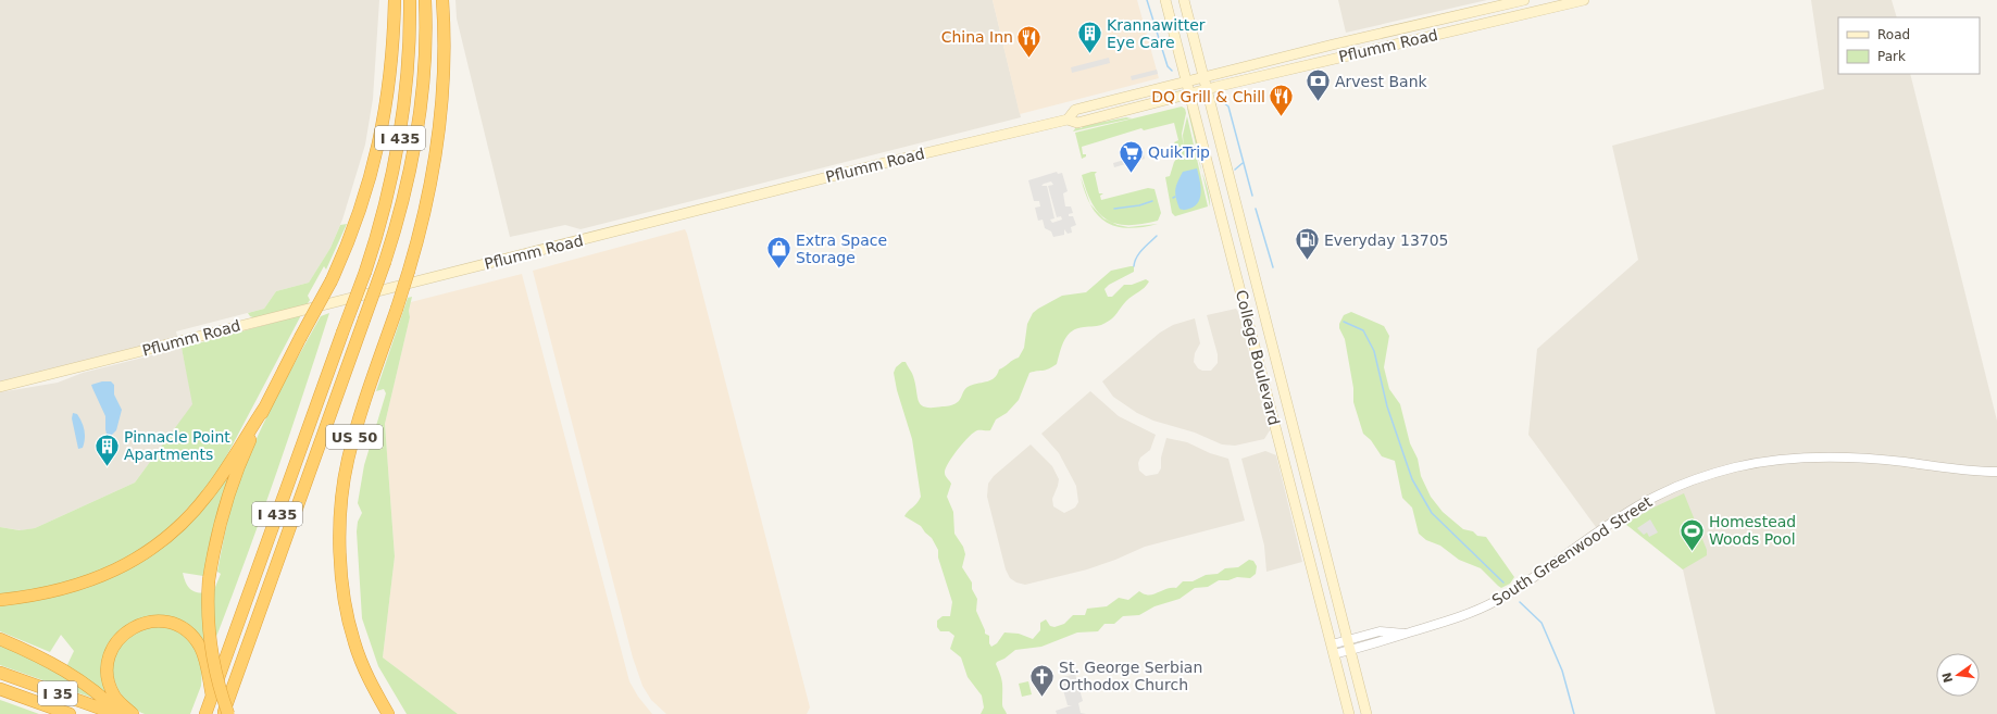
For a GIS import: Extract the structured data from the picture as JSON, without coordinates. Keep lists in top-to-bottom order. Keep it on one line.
{"streets":{"highway":["I 435","US 50","I 35"],"main road":["Pflumm Road","College Boulevard"],"street":["South Greenwood Street"]},"crossings":[["Pflumm Road","College Boulevard"],["College Boulevard","South Greenwood Street"]],"places":{"building":["Krannawitter Eye Care","Pinnacle Point Apartments"],"restaurant":["China Inn","DQ Grill & Chill"],"bank":["Arvest Bank"],"supermarket":["QuikTrip"],"fuel station":["Everyday 13705"],"shop":["Extra Space Storage"],"sports":["Homestead Woods Pool"],"church":["St. George Serbian Orthodox Church"]},"legend":["Road","Park"],"north":"left"}
